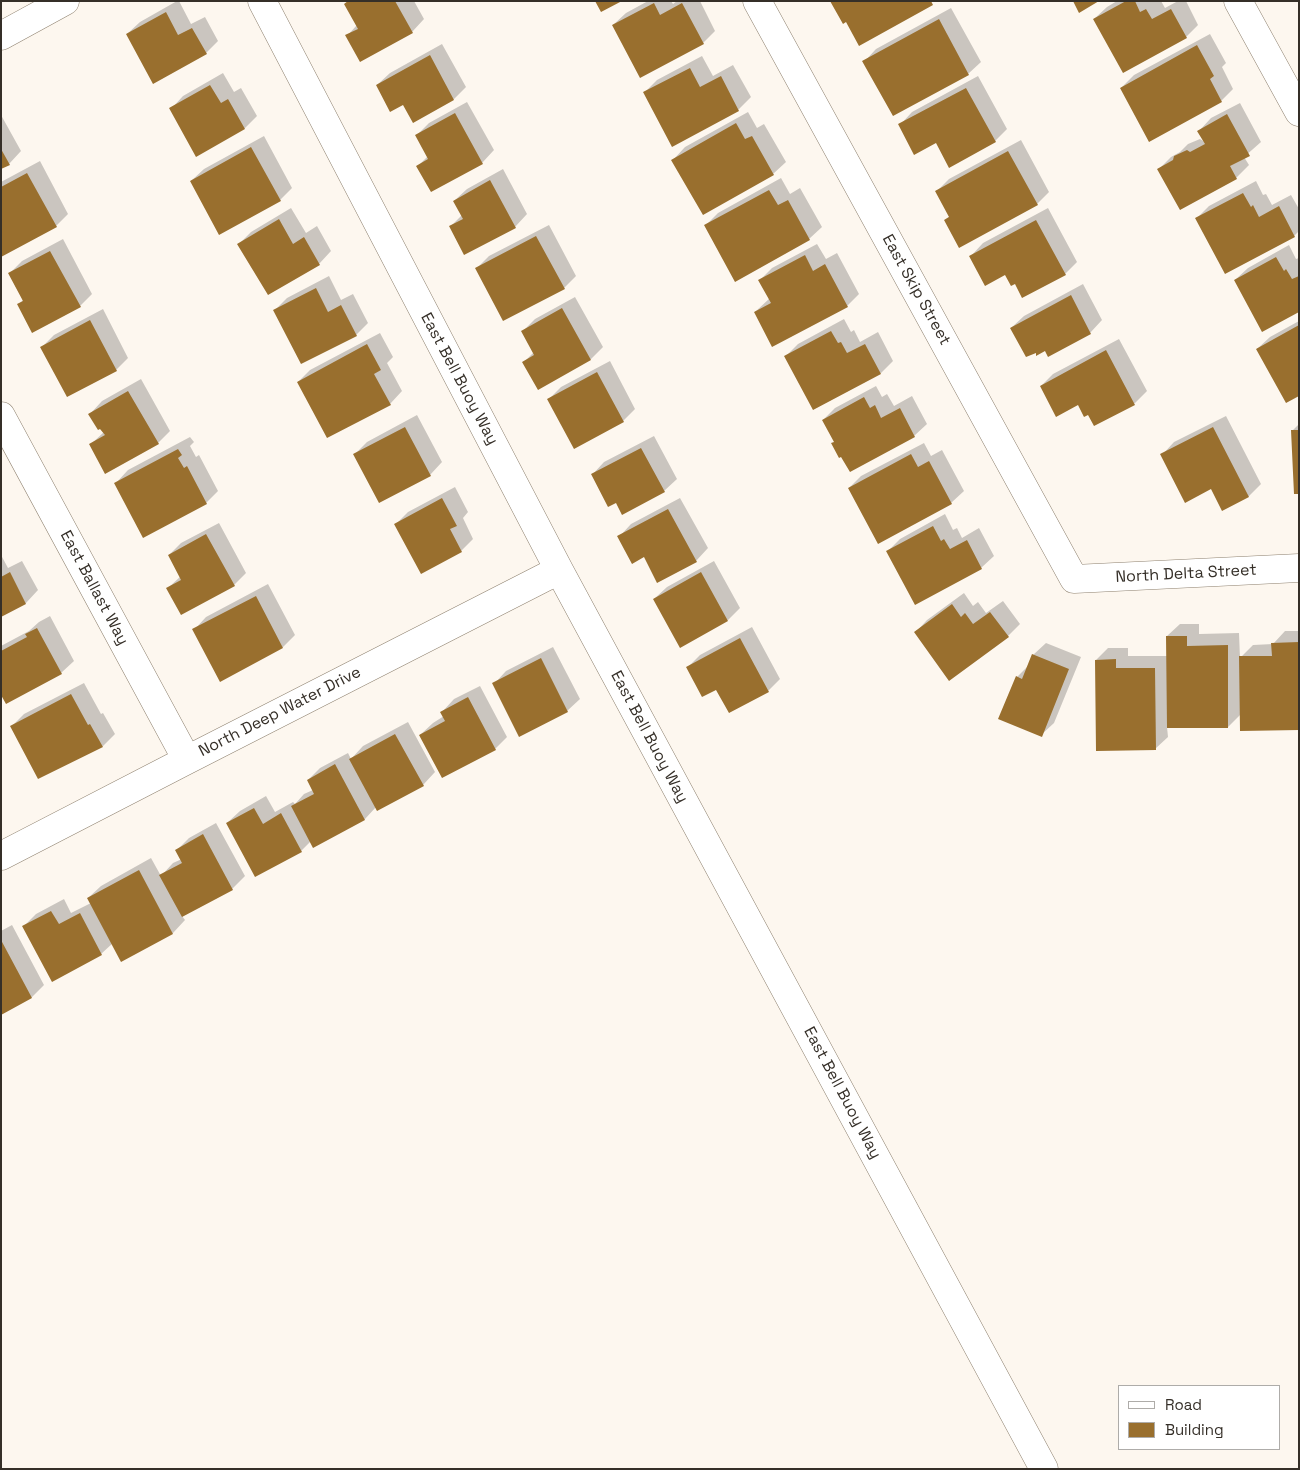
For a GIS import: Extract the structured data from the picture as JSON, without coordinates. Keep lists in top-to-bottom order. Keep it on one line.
{"streets":{"street":["East Skip Street","East Bell Buoy Way","North Delta Street","East Ballast Way","North Deep Water Drive"]},"crossings":[["East Skip Street","North Delta Street"],["East Bell Buoy Way","North Deep Water Drive"],["East Ballast Way","North Deep Water Drive"]],"legend":["Road","Building"]}
